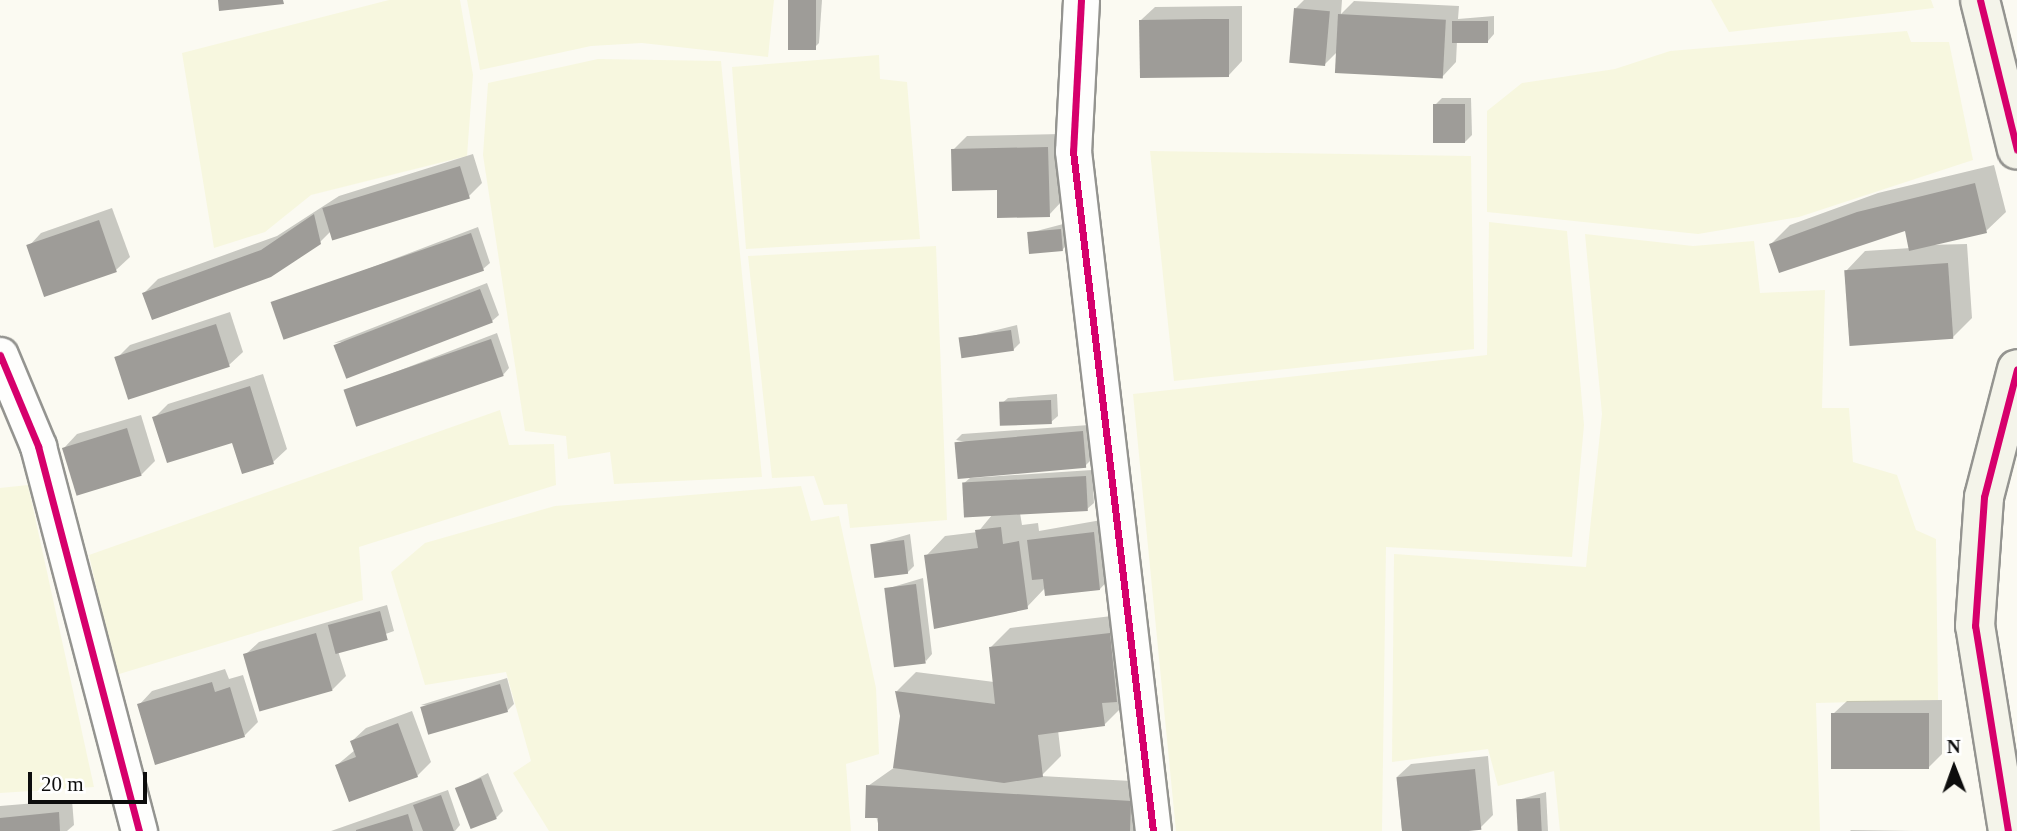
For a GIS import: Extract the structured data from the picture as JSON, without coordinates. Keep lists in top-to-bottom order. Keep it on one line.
{"scale_bar":"20 m","north":"top"}
